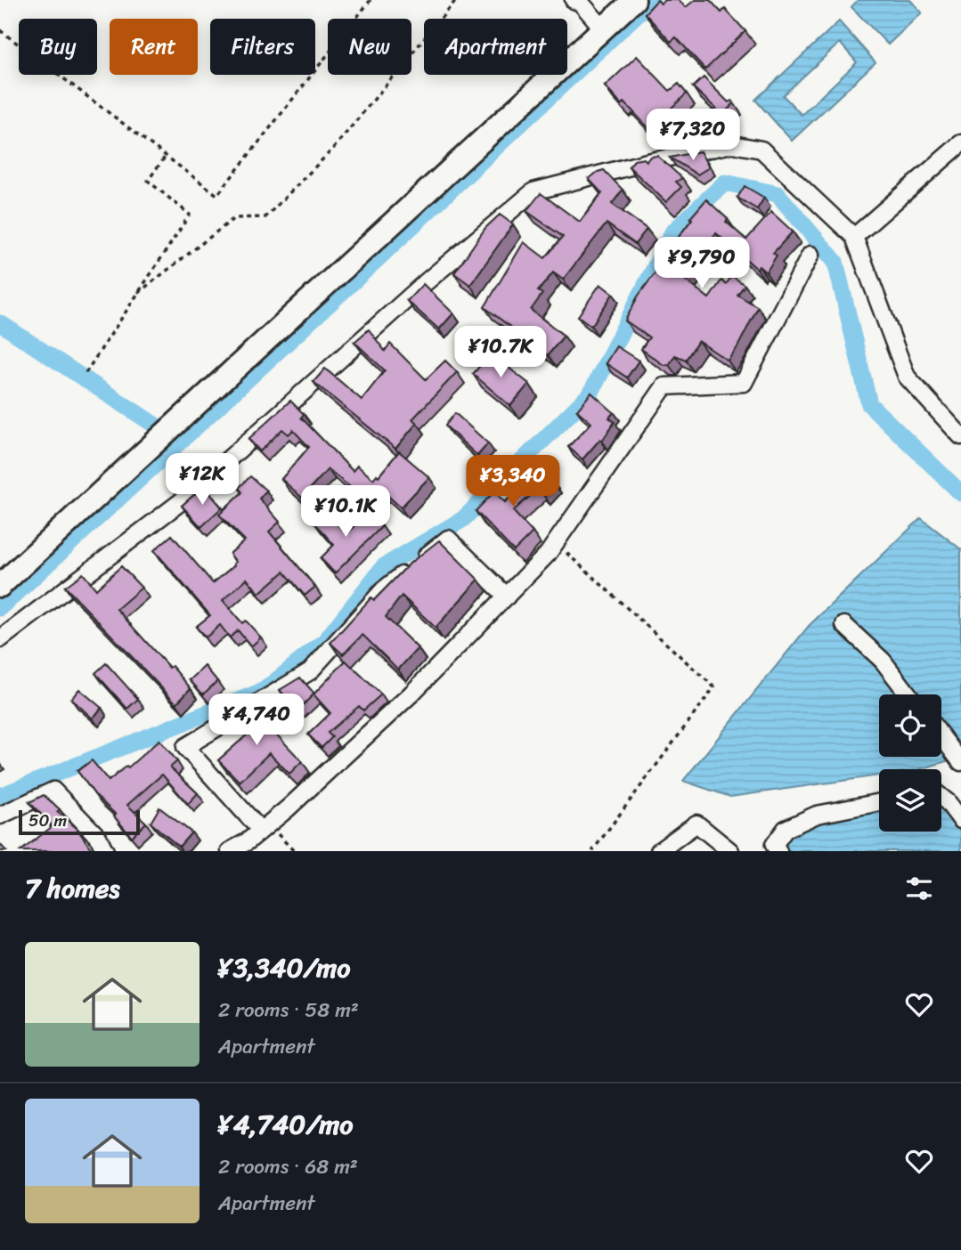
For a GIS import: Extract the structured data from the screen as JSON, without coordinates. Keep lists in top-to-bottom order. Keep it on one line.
{"scale_bar":"50 m","page":{"chip":["Buy","Rent","Filters","New","Apartment"],"price":["¥7,320","¥9,790","¥10.7K","¥12K","¥3,340","¥10.1K","¥4,740"],"scale":"50 m","heading":"7 homes","list":[{"name":"¥3,340/mo","note":"2 rooms · 58 m² · Apartment"},{"name":"¥4,740/mo","note":"2 rooms · 68 m² · Apartment"}]}}
